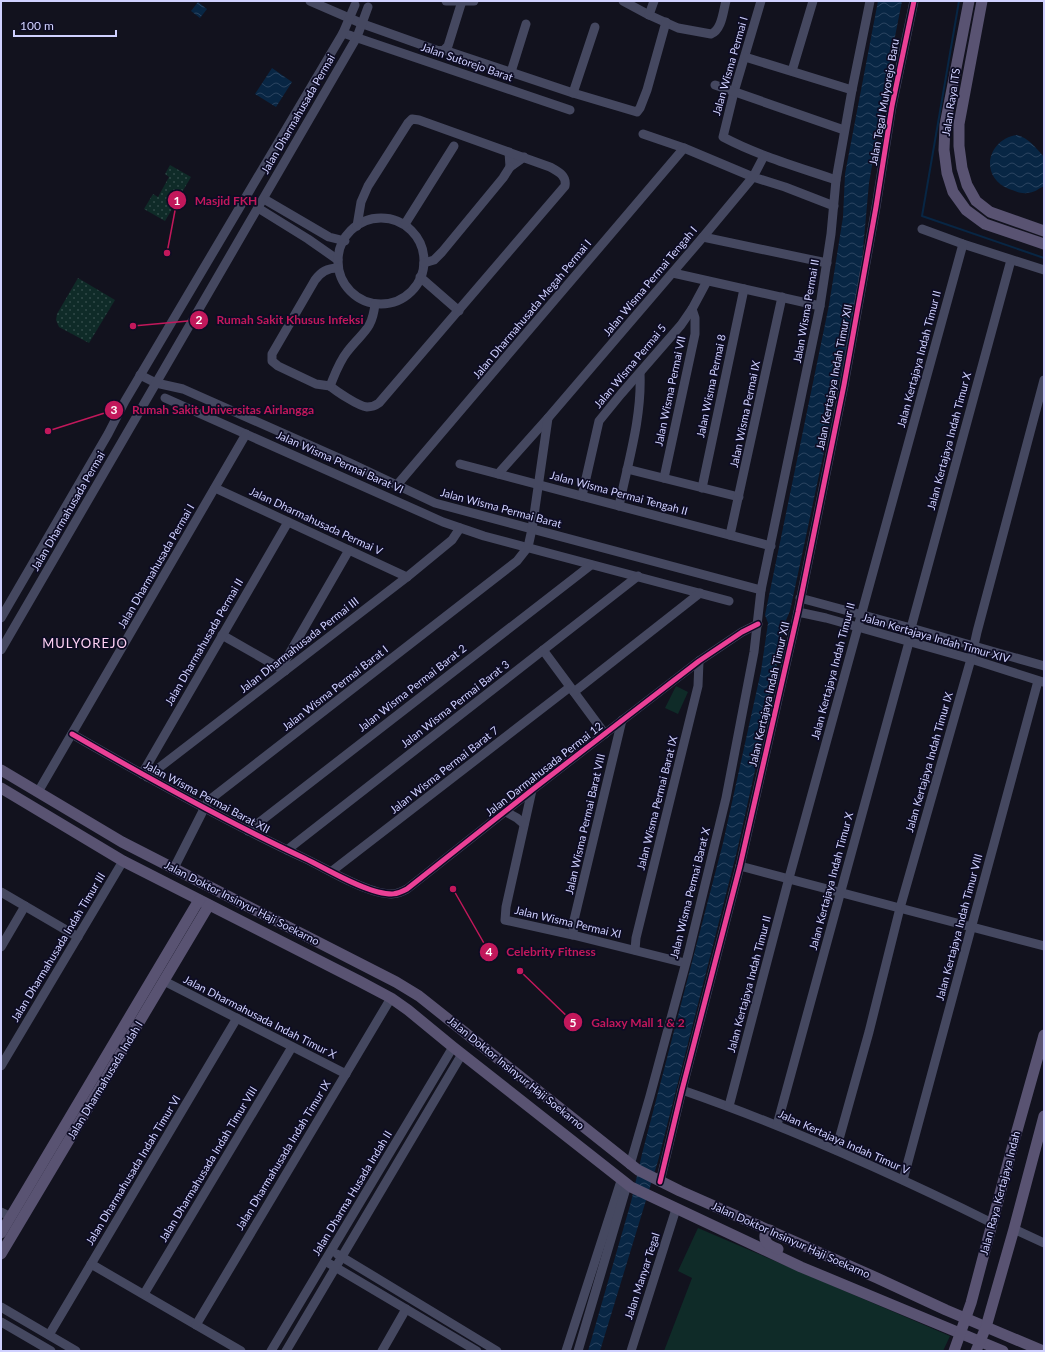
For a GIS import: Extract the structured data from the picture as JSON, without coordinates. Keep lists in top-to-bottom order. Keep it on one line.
{"streets":{"main road":["Jalan Raya ITS","Jalan Doktor Insinyur Haji Soekarno","Jalan Dharmahusada Indah I","Jalan Raya Kertajaya Indah"],"street":["Jalan Sutorejo Barat","Jalan Wisma Permai I","Jalan Tegal Mulyorejo Baru","Jalan Dharmahusada Permai","Jalan Wisma Permai Tengah I","Jalan Dharmahusada Megah Permai I","Jalan Wisma Permai II","Jalan Kertajaya Indah Timur II","Jalan Wisma Permai 5","Jalan Kertajaya Indah Timur XII","Jalan Wisma Permai 8","Jalan Wisma Permai VII","Jalan Wisma Permai IX","Jalan Kertajaya Indah Timur X","Jalan Wisma Permai Barat VI","Jalan Wisma Permai Tengah II","Jalan Wisma Permai Barat","Jalan Dharmahusada Permai V","Jalan Dharmahusada Permai I","Jalan Kertajaya Indah Timur XIV","Jalan Dharmahusada Permai II","Jalan Dharmahusada Permai III","Jalan Wisma Permai Barat I","Jalan Wisma Permai Barat 2","Jalan Wisma Permai Barat 3","Jalan Kertajaya Indah Timur IX","Jalan Darmahusada Permai 12","Jalan Wisma Permai Barat 7","Jalan Wisma Permai Barat XII","Jalan Wisma Permai Barat IX","Jalan Wisma Permai Barat VIII","Jalan Wisma Permai Barat X","Jalan Wisma Permai XI","Jalan Kertajaya Indah Timur VIII","Jalan Dharmahusada Indah Timur III","Jalan Dharmahusada Indah Timur X","Jalan Kertajaya Indah Timur V","Jalan Dharmahusada Indah Timur IX","Jalan Dharmahusada Indah Timur VIII","Jalan Dharmahusada Indah Timur VI","Jalan Dharma Husada Indah II","Jalan Manyar Tegal"]},"crossings":[["Jalan Sutorejo Barat","Jalan Dharmahusada Permai"],["Jalan Wisma Permai I","Jalan Wisma Permai Tengah I"],["Jalan Tegal Mulyorejo Baru","Jalan Kertajaya Indah Timur XII"],["Jalan Dharmahusada Permai","Jalan Wisma Permai Barat"],["Jalan Wisma Permai Tengah I","Jalan Wisma Permai Tengah II"],["Jalan Dharmahusada Megah Permai I","Jalan Wisma Permai Barat"],["Jalan Wisma Permai II","Jalan Wisma Permai Tengah II"],["Jalan Wisma Permai II","Jalan Wisma Permai Barat"],["Jalan Wisma Permai II","Jalan Darmahusada Permai 12"],["Jalan Wisma Permai II","Jalan Wisma Permai Barat X"],["Jalan Kertajaya Indah Timur II","Jalan Kertajaya Indah Timur XIV"],["Jalan Kertajaya Indah Timur II","Jalan Kertajaya Indah Timur V"],["Jalan Wisma Permai 5","Jalan Wisma Permai VII"],["Jalan Wisma Permai 5","Jalan Wisma Permai Tengah II"],["Jalan Kertajaya Indah Timur XII","Jalan Kertajaya Indah Timur XIV"],["Jalan Kertajaya Indah Timur XII","Jalan Doktor Insinyur Haji Soekarno"],["Jalan Kertajaya Indah Timur XII","Jalan Kertajaya Indah Timur V"],["Jalan Wisma Permai IX","Jalan Wisma Permai Tengah II"],["Jalan Kertajaya Indah Timur X","Jalan Kertajaya Indah Timur XIV"],["Jalan Kertajaya Indah Timur X","Jalan Kertajaya Indah Timur V"],["Jalan Wisma Permai Barat VI","Jalan Dharmahusada Permai I"],["Jalan Wisma Permai Barat VI","Jalan Dharmahusada Permai III"],["Jalan Wisma Permai Barat VI","Jalan Wisma Permai Barat I"],["Jalan Wisma Permai Barat VI","Jalan Wisma Permai Barat 2"],["Jalan Wisma Permai Barat VI","Jalan Wisma Permai Barat 3"],["Jalan Wisma Permai Barat VI","Jalan Wisma Permai Barat 7"],["Jalan Dharmahusada Permai V","Jalan Dharmahusada Permai I"],["Jalan Dharmahusada Permai V","Jalan Dharmahusada Permai II"],["Jalan Dharmahusada Permai V","Jalan Dharmahusada Permai III"],["Jalan Dharmahusada Permai I","Jalan Wisma Permai Barat XII"],["Jalan Dharmahusada Permai I","Jalan Doktor Insinyur Haji Soekarno"],["Jalan Kertajaya Indah Timur XIV","Jalan Kertajaya Indah Timur IX"],["Jalan Kertajaya Indah Timur XIV","Jalan Kertajaya Indah Timur VIII"],["Jalan Dharmahusada Permai II","Jalan Dharmahusada Permai III"],["Jalan Dharmahusada Permai II","Jalan Wisma Permai Barat XII"],["Jalan Dharmahusada Permai III","Jalan Wisma Permai Barat XII"],["Jalan Wisma Permai Barat I","Jalan Wisma Permai Barat XII"],["Jalan Wisma Permai Barat I","Jalan Doktor Insinyur Haji Soekarno"],["Jalan Wisma Permai Barat 2","Jalan Wisma Permai Barat XII"],["Jalan Wisma Permai Barat 3","Jalan Wisma Permai Barat XII"],["Jalan Kertajaya Indah Timur IX","Jalan Kertajaya Indah Timur V"],["Jalan Darmahusada Permai 12","Jalan Wisma Permai Barat 7"],["Jalan Darmahusada Permai 12","Jalan Wisma Permai Barat XII"],["Jalan Darmahusada Permai 12","Jalan Wisma Permai Barat IX"],["Jalan Darmahusada Permai 12","Jalan Wisma Permai Barat VIII"],["Jalan Darmahusada Permai 12","Jalan Wisma Permai Barat X"],["Jalan Darmahusada Permai 12","Jalan Wisma Permai XI"],["Jalan Wisma Permai Barat 7","Jalan Wisma Permai Barat XII"],["Jalan Wisma Permai Barat IX","Jalan Wisma Permai XI"],["Jalan Wisma Permai Barat VIII","Jalan Wisma Permai XI"],["Jalan Wisma Permai Barat X","Jalan Doktor Insinyur Haji Soekarno"],["Jalan Wisma Permai Barat X","Jalan Wisma Permai XI"],["Jalan Doktor Insinyur Haji Soekarno","Jalan Dharmahusada Indah Timur III"],["Jalan Doktor Insinyur Haji Soekarno","Jalan Dharmahusada Indah I"],["Jalan Doktor Insinyur Haji Soekarno","Jalan Dharmahusada Indah Timur IX"],["Jalan Doktor Insinyur Haji Soekarno","Jalan Dharma Husada Indah II"],["Jalan Doktor Insinyur Haji Soekarno","Jalan Raya Kertajaya Indah"],["Jalan Doktor Insinyur Haji Soekarno","Jalan Manyar Tegal"],["Jalan Kertajaya Indah Timur VIII","Jalan Kertajaya Indah Timur V"],["Jalan Dharmahusada Indah Timur X","Jalan Dharmahusada Indah I"],["Jalan Dharmahusada Indah Timur X","Jalan Dharmahusada Indah Timur IX"],["Jalan Dharmahusada Indah Timur X","Jalan Dharmahusada Indah Timur VIII"],["Jalan Dharmahusada Indah Timur X","Jalan Dharmahusada Indah Timur VI"],["Jalan Kertajaya Indah Timur V","Jalan Raya Kertajaya Indah"]],"districts":["MULYOREJO"],"places":["Masjid FKH","Rumah Sakit Khusus Infeksi","Rumah Sakit Universitas Airlangga","Celebrity Fitness","Galaxy Mall 1 & 2"],"scale_bar":"100 m"}
